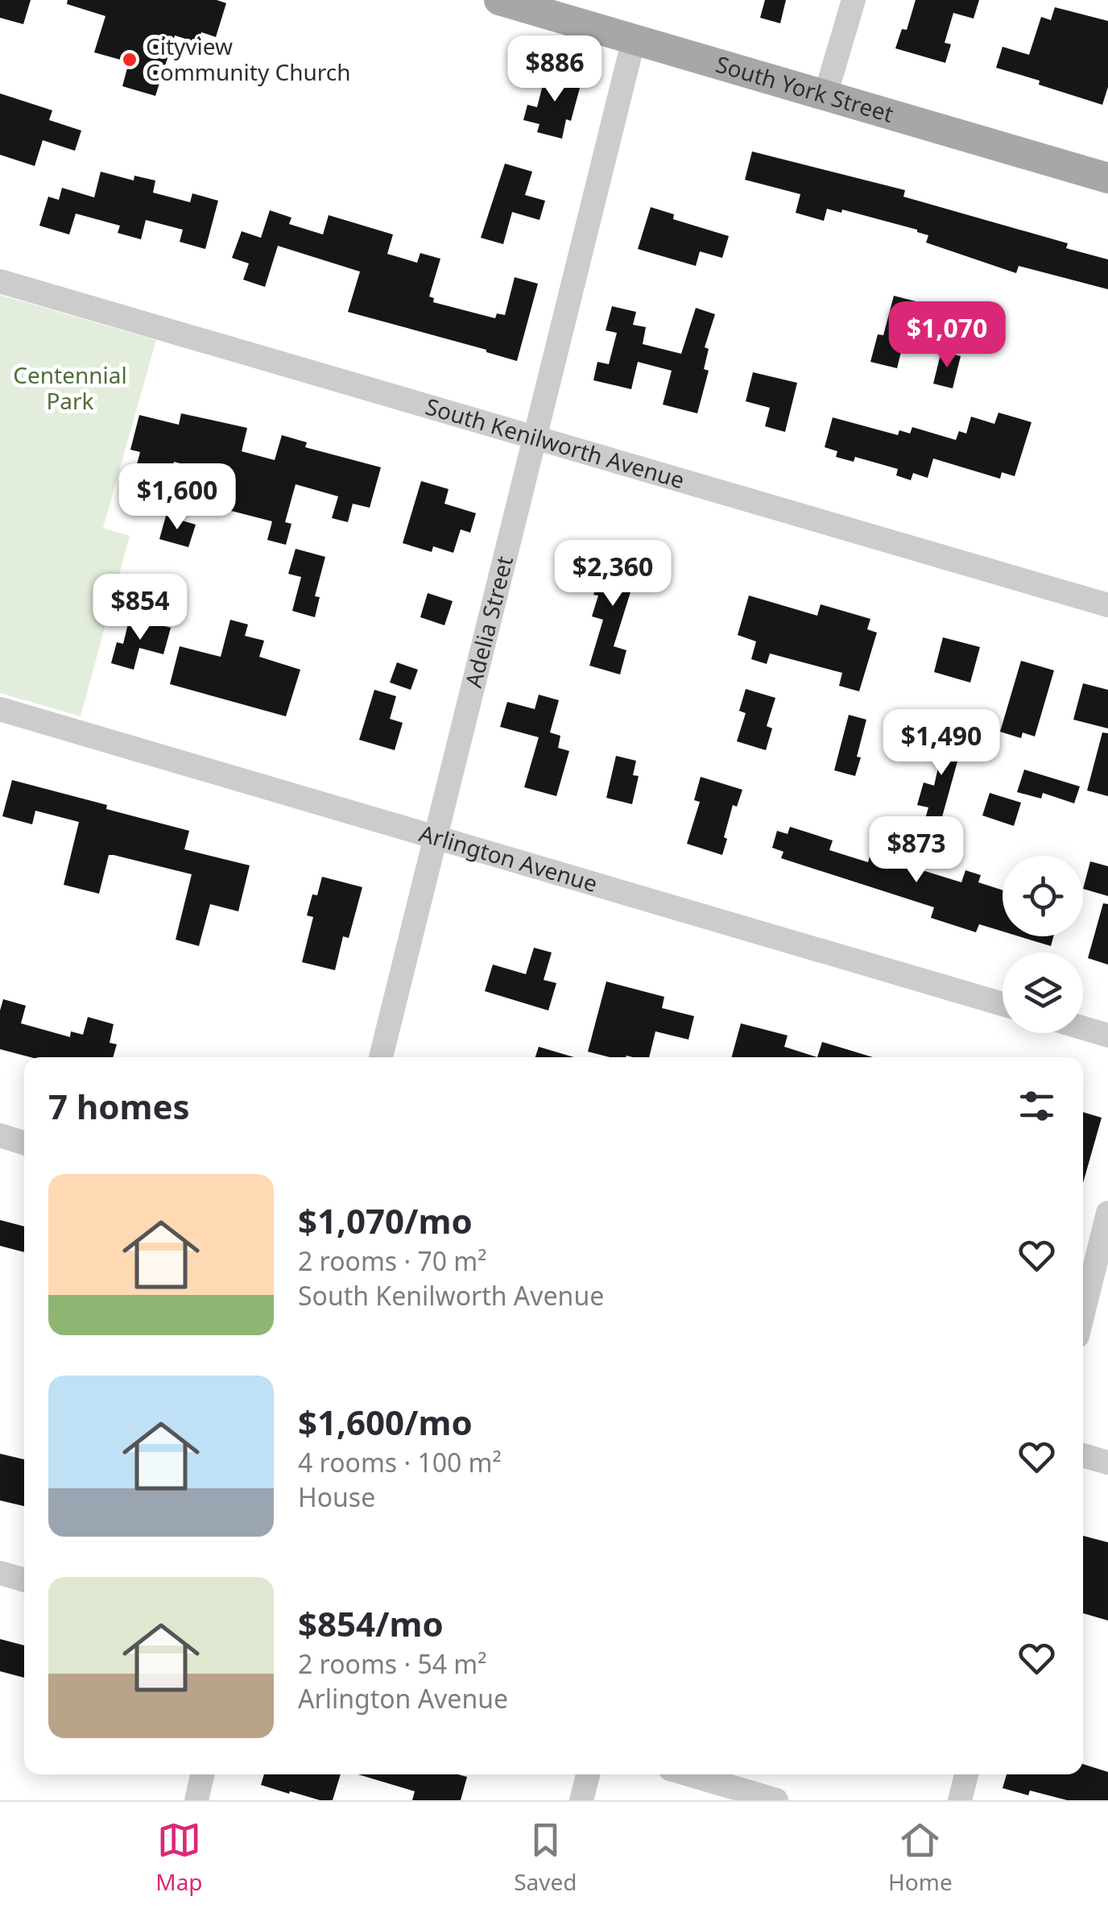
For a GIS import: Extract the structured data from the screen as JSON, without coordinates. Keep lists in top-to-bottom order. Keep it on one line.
{"streets":{"main road":["South York Street"],"street":["South Kenilworth Avenue","Adelia Street","Arlington Avenue"]},"crossings":[["South York Street","Adelia Street"],["South Kenilworth Avenue","Adelia Street"],["Adelia Street","Arlington Avenue"]],"parks":["Centennial Park"],"places":["Cityview Community Church"],"page":{"price":["$886","$1,070","$1,600","$2,360","$854","$1,490","$873"],"heading":"7 homes","list":[{"name":"$1,070/mo","note":"2 rooms · 70 m² · South Kenilworth Avenue"},{"name":"$1,600/mo","note":"4 rooms · 100 m² · House"},{"name":"$854/mo","note":"2 rooms · 54 m² · Arlington Avenue"}],"tabs":["Map","Saved","Home"]}}
